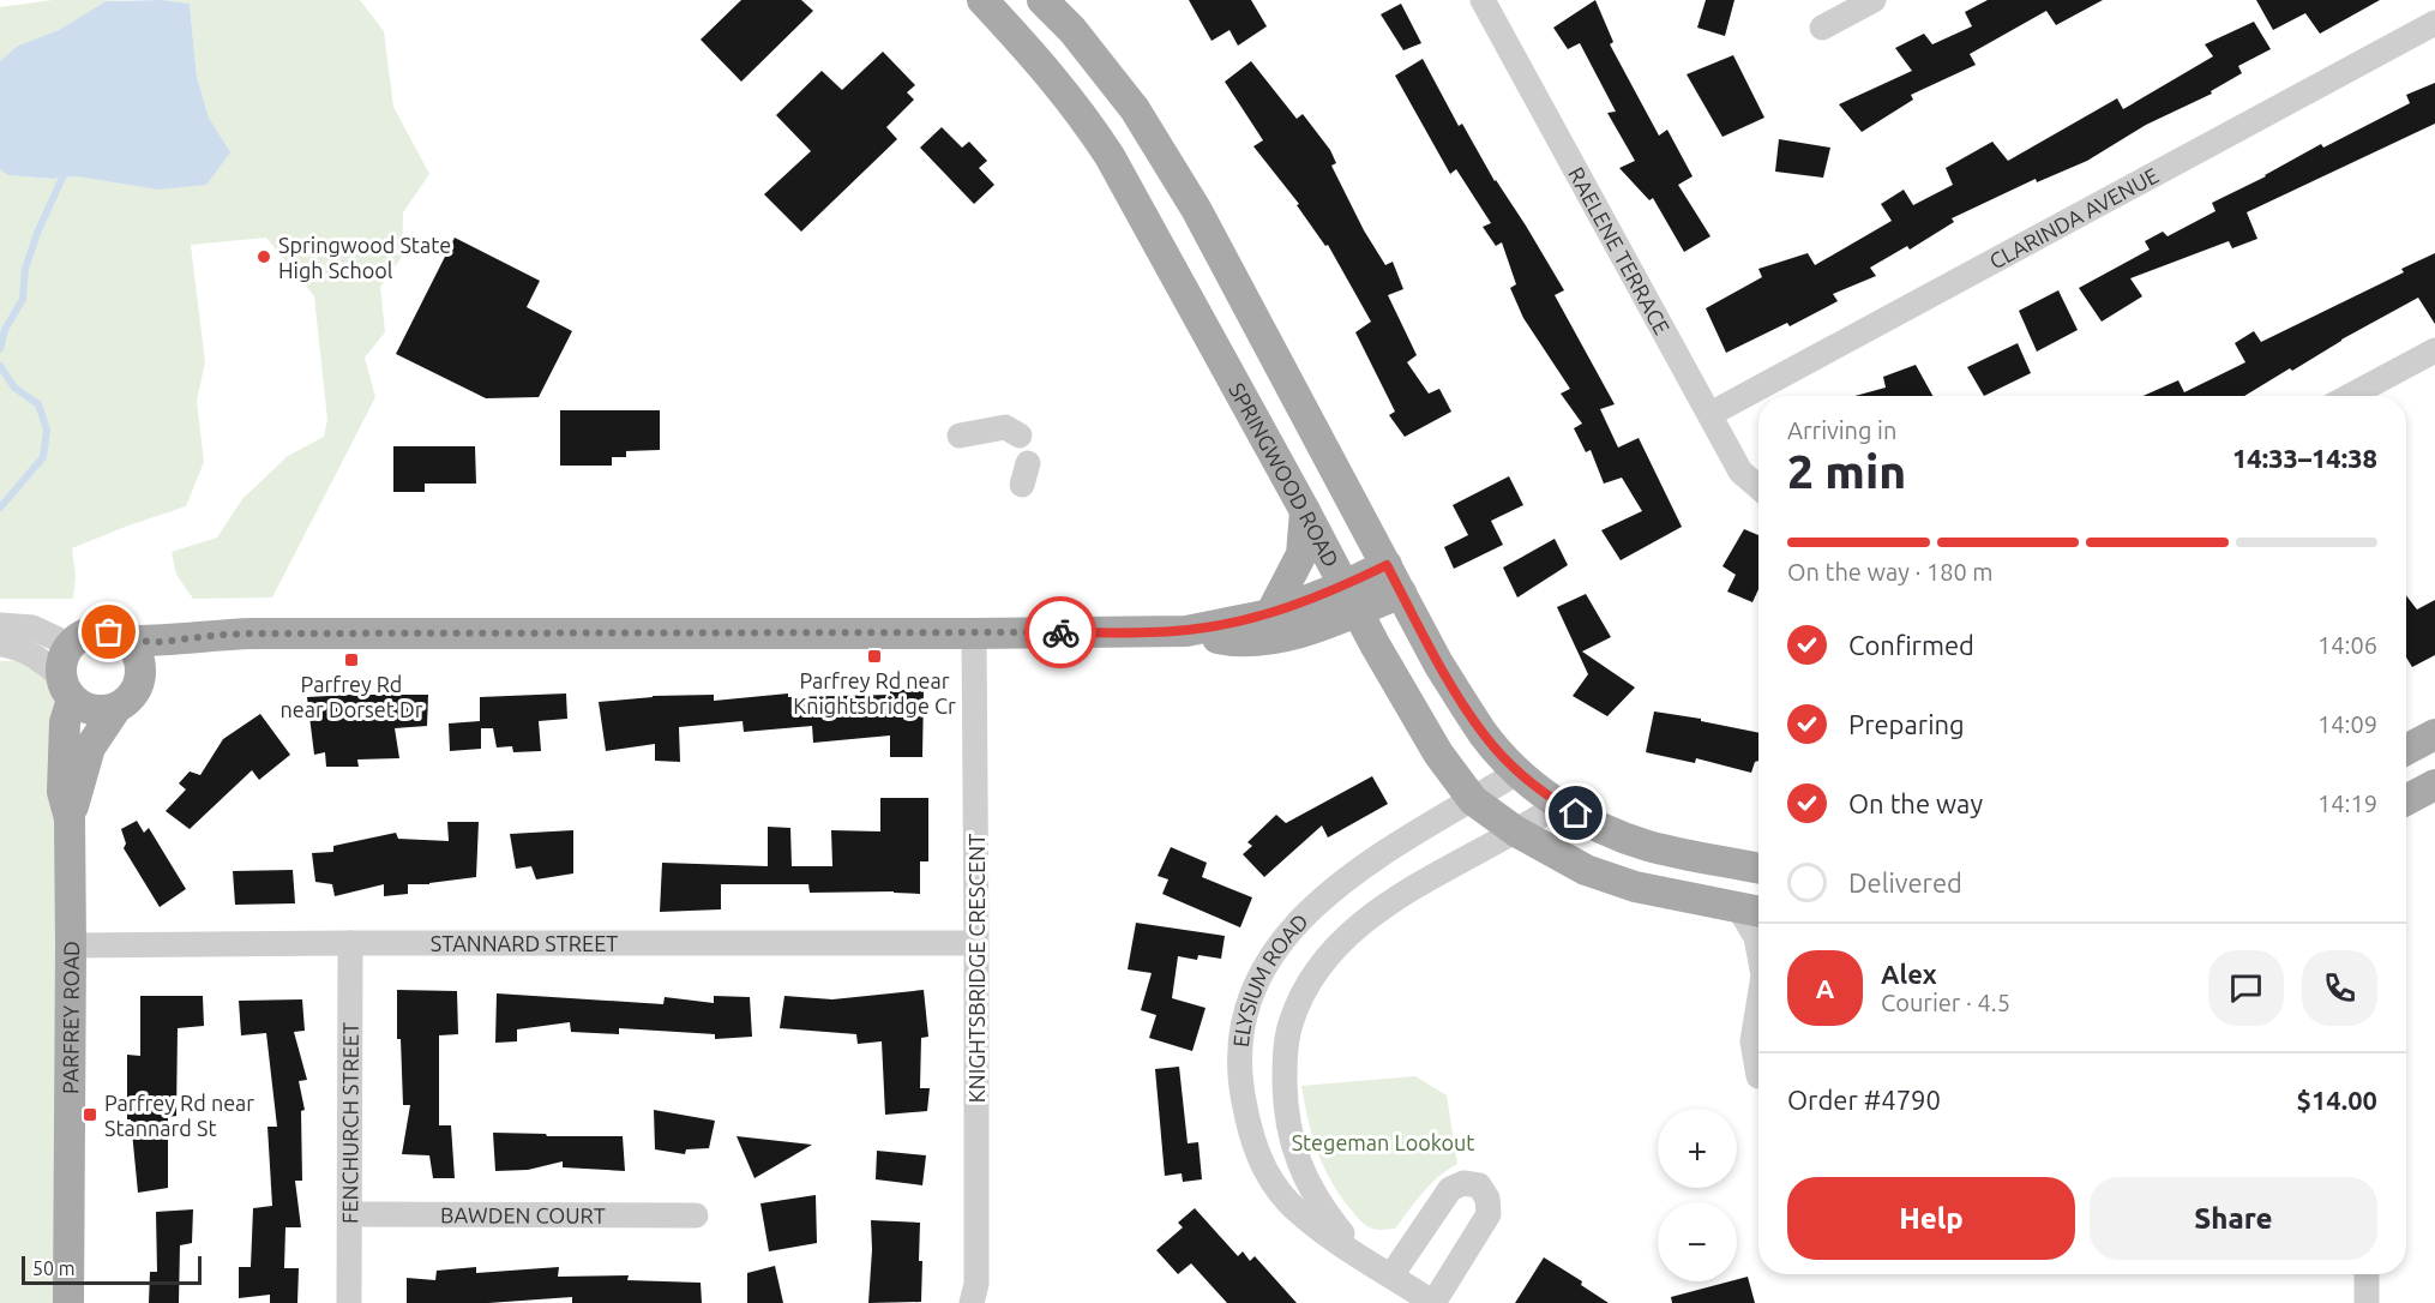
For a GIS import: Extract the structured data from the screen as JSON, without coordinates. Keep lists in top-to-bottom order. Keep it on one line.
{"streets":{"main road":["SPRINGWOOD ROAD","PARFREY ROAD"],"street":["CLARINDA AVENUE","RAELENE TERRACE","STANNARD STREET","KNIGHTSBRIDGE CRESCENT","ELYSIUM ROAD","FENCHURCH STREET","BAWDEN COURT"]},"crossings":[["CLARINDA AVENUE","RAELENE TERRACE"],["SPRINGWOOD ROAD","ELYSIUM ROAD"],["STANNARD STREET","KNIGHTSBRIDGE CRESCENT"],["STANNARD STREET","PARFREY ROAD"],["STANNARD STREET","FENCHURCH STREET"],["FENCHURCH STREET","BAWDEN COURT"]],"parks":["Stegeman Lookout"],"places":{"other":["Springwood State High School"],"transit":["Parfrey Rd near Knightsbridge Cr","Parfrey Rd near Dorset Dr","Parfrey Rd near Stannard St"]},"scale_bar":"50 m","page":{"heading":["2 min","Arriving in","14:33–14:38"],"panel":["Alex","Courier · 4.5","Order #4790","$14.00"],"bar":"On the way · 180 m","list":[["Confirmed","14:06"],["Preparing","14:09"],["On the way","14:19"],"Delivered"],"round":"A","map_buttons":["+","−"],"buttons":["Help","Share"],"scale":"50 m"}}
